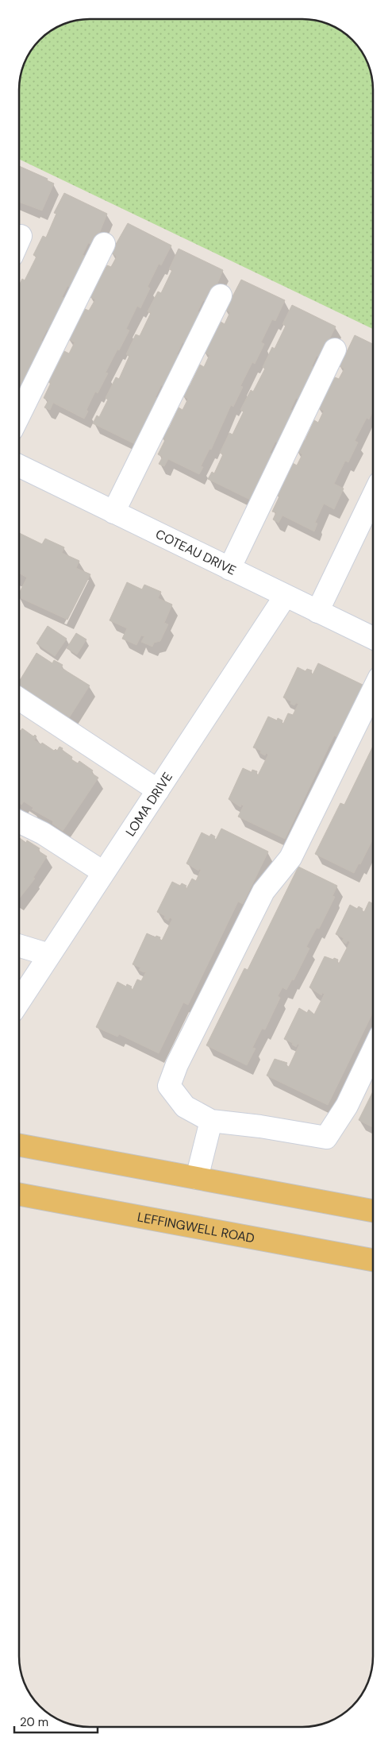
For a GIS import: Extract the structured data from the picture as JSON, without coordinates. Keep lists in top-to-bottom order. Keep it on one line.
{"streets":{"main road":["LEFFINGWELL ROAD"],"street":["COTEAU DRIVE","LOMA DRIVE"]},"crossings":[["COTEAU DRIVE","LOMA DRIVE"]],"scale_bar":"20 m"}
